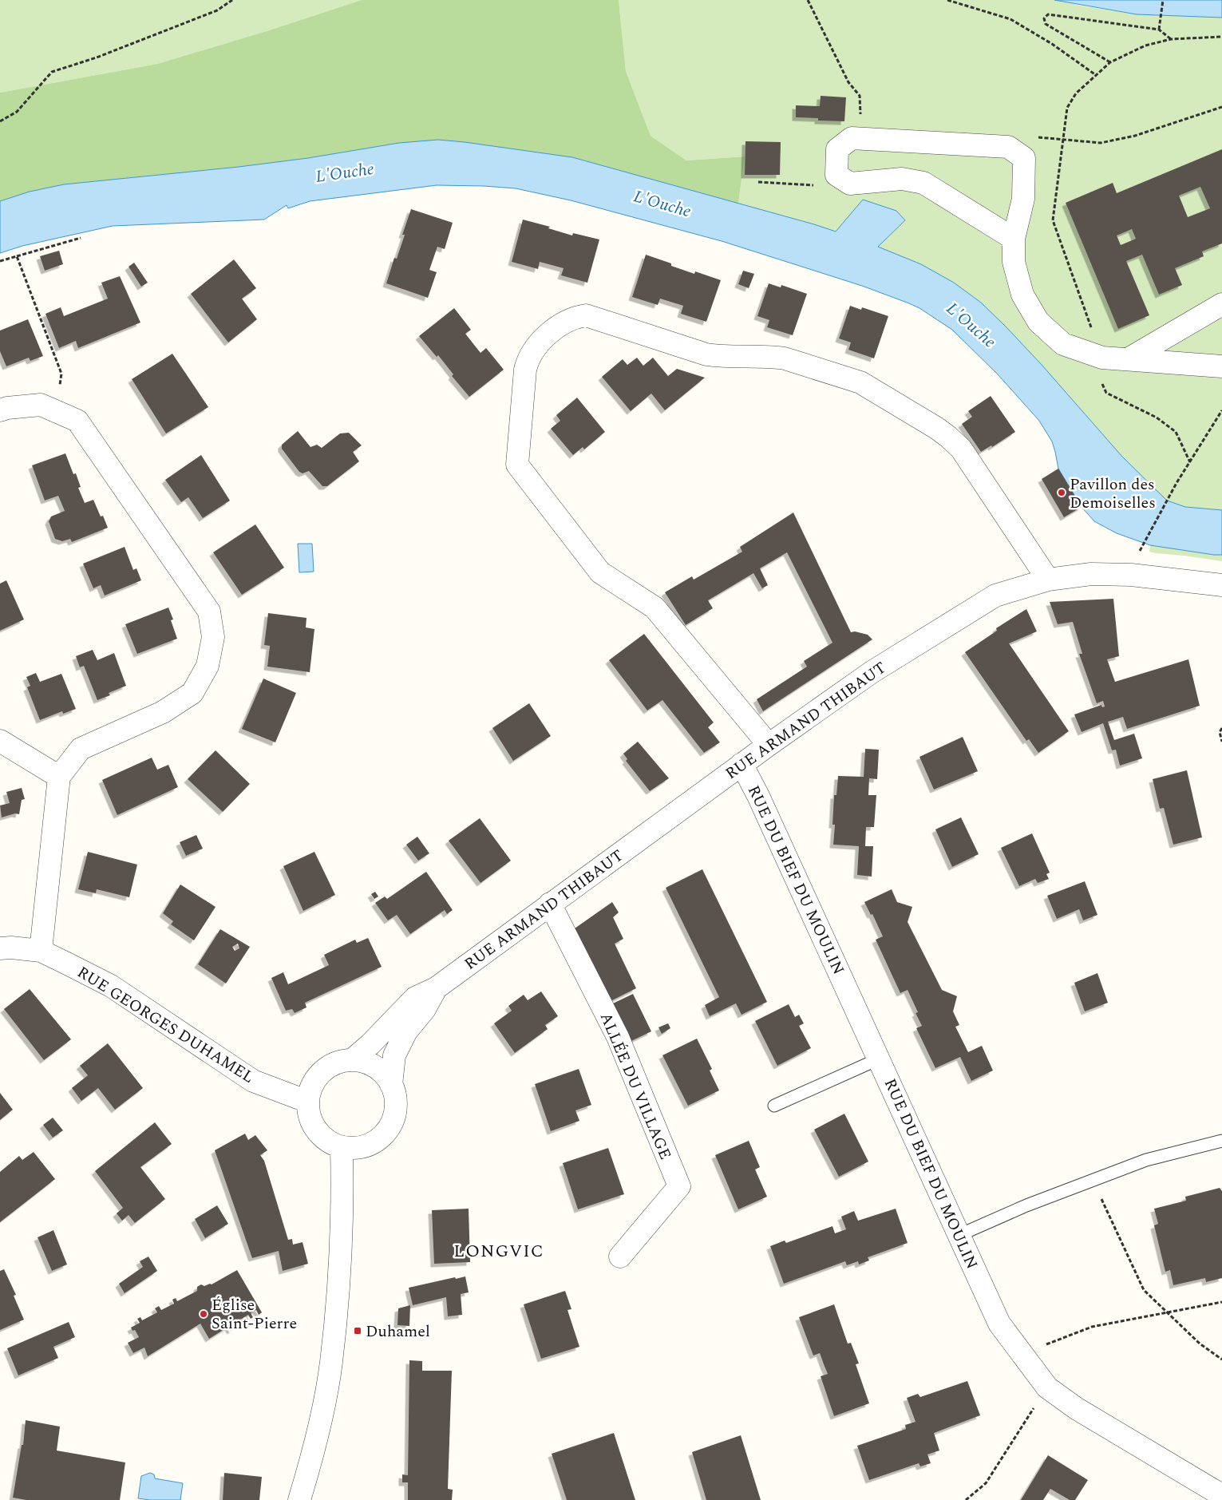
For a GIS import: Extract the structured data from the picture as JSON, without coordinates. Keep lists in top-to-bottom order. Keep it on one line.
{"streets":{"street":["RUE ARMAND THIBAUT","RUE DU BIEF DU MOULIN","RUE GEORGES DUHAMEL","ALLÉE DU VILLAGE"]},"crossings":[["RUE ARMAND THIBAUT","RUE DU BIEF DU MOULIN"],["RUE ARMAND THIBAUT","RUE GEORGES DUHAMEL"],["RUE ARMAND THIBAUT","ALLÉE DU VILLAGE"]],"districts":["LONGVIC"],"water":["L'Ouche"],"places":{"other":["Pavillon des Demoiselles","Église Saint-Pierre"],"transit":["Duhamel"]}}
